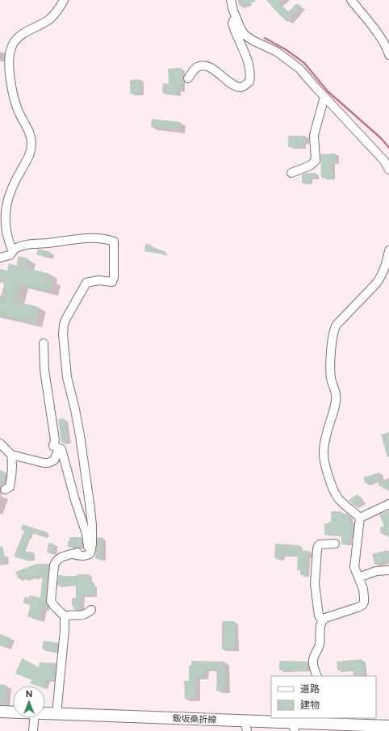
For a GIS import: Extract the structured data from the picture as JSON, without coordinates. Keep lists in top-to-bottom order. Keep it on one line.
{"streets":{"main road":["飯坂桑折線"]},"legend":["道路","建物"],"north":"top"}
